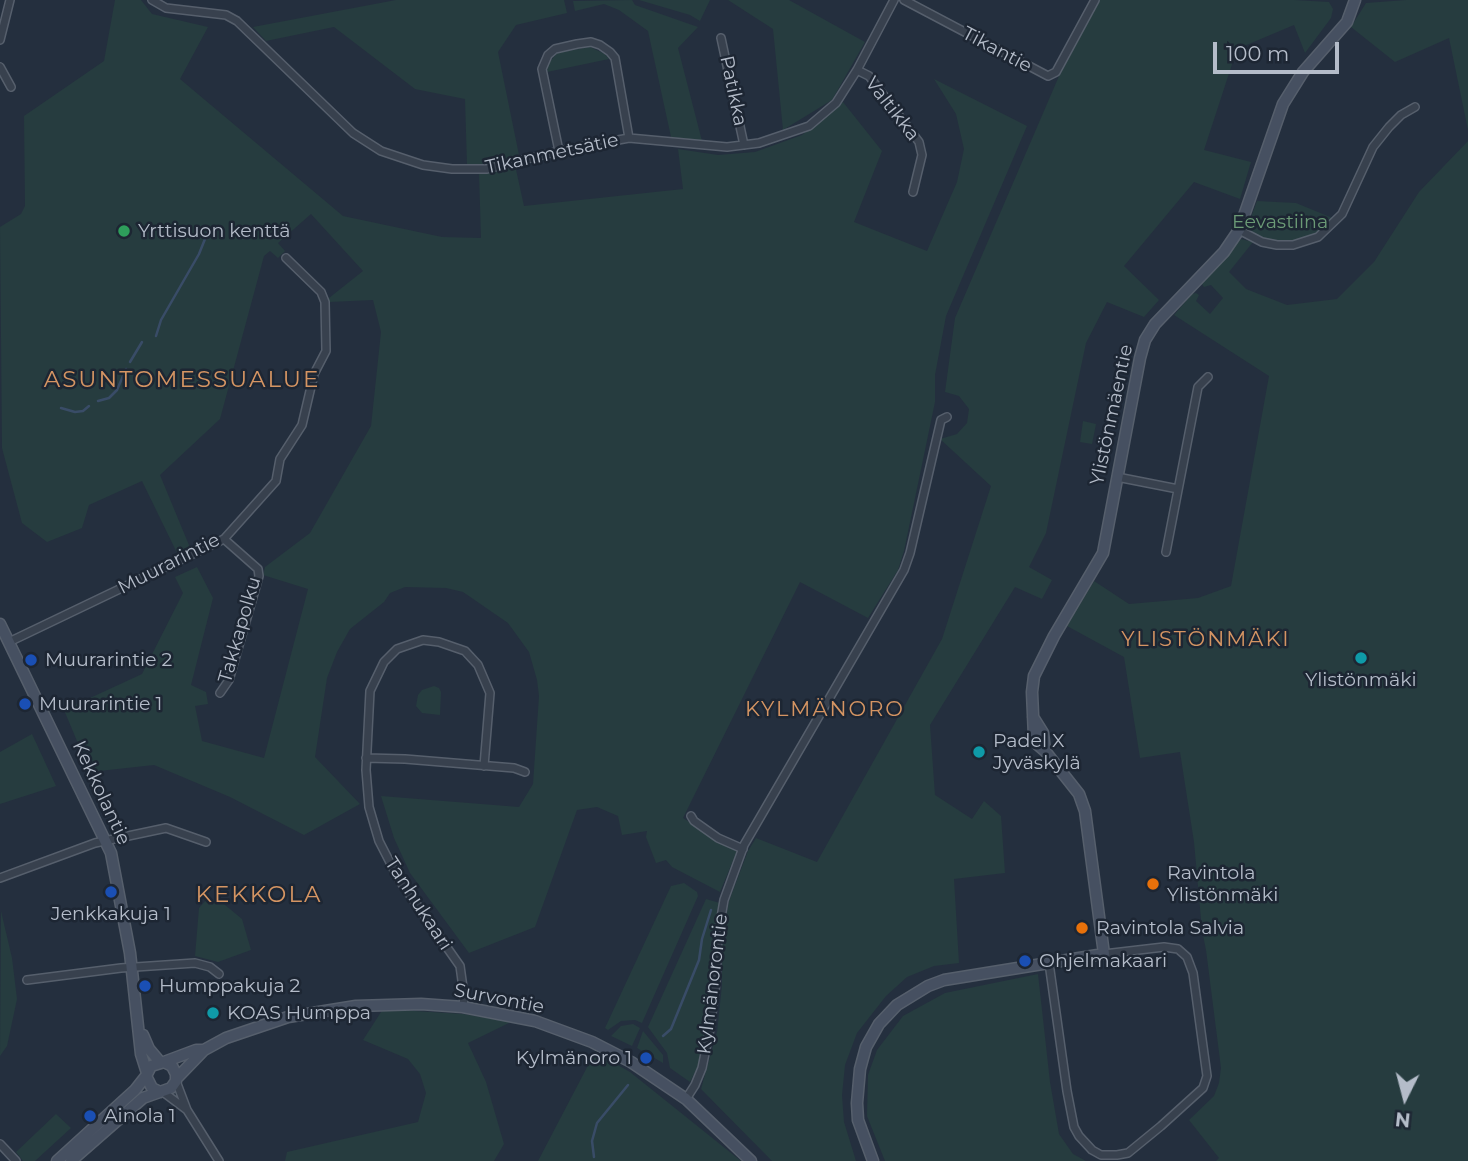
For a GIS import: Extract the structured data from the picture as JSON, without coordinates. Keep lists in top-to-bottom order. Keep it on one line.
{"streets":{"street":["Tikantie","Patikka","Valtikka","Tikanmetsätie","Ylistönmäentie","Muurarintie","Takkapolku","Kekkolantie","Tanhukaari","Kylmänorontie","Survontie"]},"crossings":[["Patikka","Tikanmetsätie"],["Valtikka","Tikanmetsätie"],["Muurarintie","Takkapolku"],["Muurarintie","Kekkolantie"],["Kekkolantie","Survontie"],["Tanhukaari","Survontie"],["Kylmänorontie","Survontie"]],"districts":["ASUNTOMESSUALUE","YLISTÖNMÄKI","KYLMÄNORO","KEKKOLA"],"parks":["Eevastiina"],"places":["Yrttisuon kenttä","Ylistönmäki","Muurarintie 2","Muurarintie 1","Padel X Jyväskylä","Ravintola Ylistönmäki","Jenkkakuja 1","Ravintola Salvia","Ohjelmakaari","Humppakuja 2","KOAS Humppa","Kylmänoro 1","Ainola 1"],"scale_bar":"100 m","north":"bottom"}
